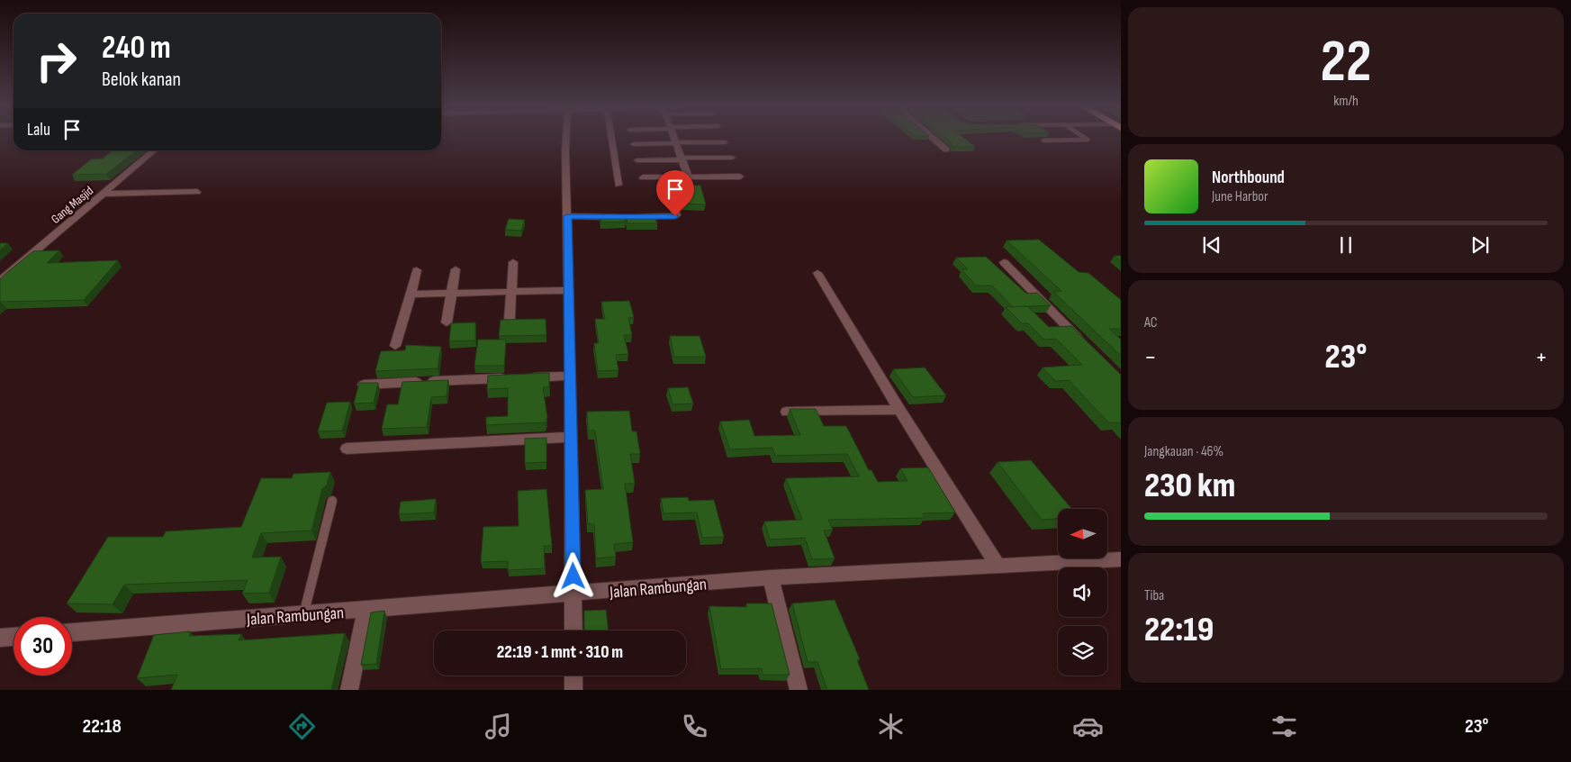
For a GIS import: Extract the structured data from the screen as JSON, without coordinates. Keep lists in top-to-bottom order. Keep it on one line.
{"streets":{"street":["Gang Masjid","Jalan Rambungan"]},"north":"left","page":{"tile":[["22","km/h"],"AC",["Jangkauan · 46%","230 km"],["Tiba","22:19"]],"turn":["240 m","Belok kanan"],"then":"Lalu","song":["Northbound","June Harbor"],"heat":["−","23°","+"],"limit":"30","trip":"22:19 · 1 mnt · 310 m","tabs":["22:18","23°"]}}
